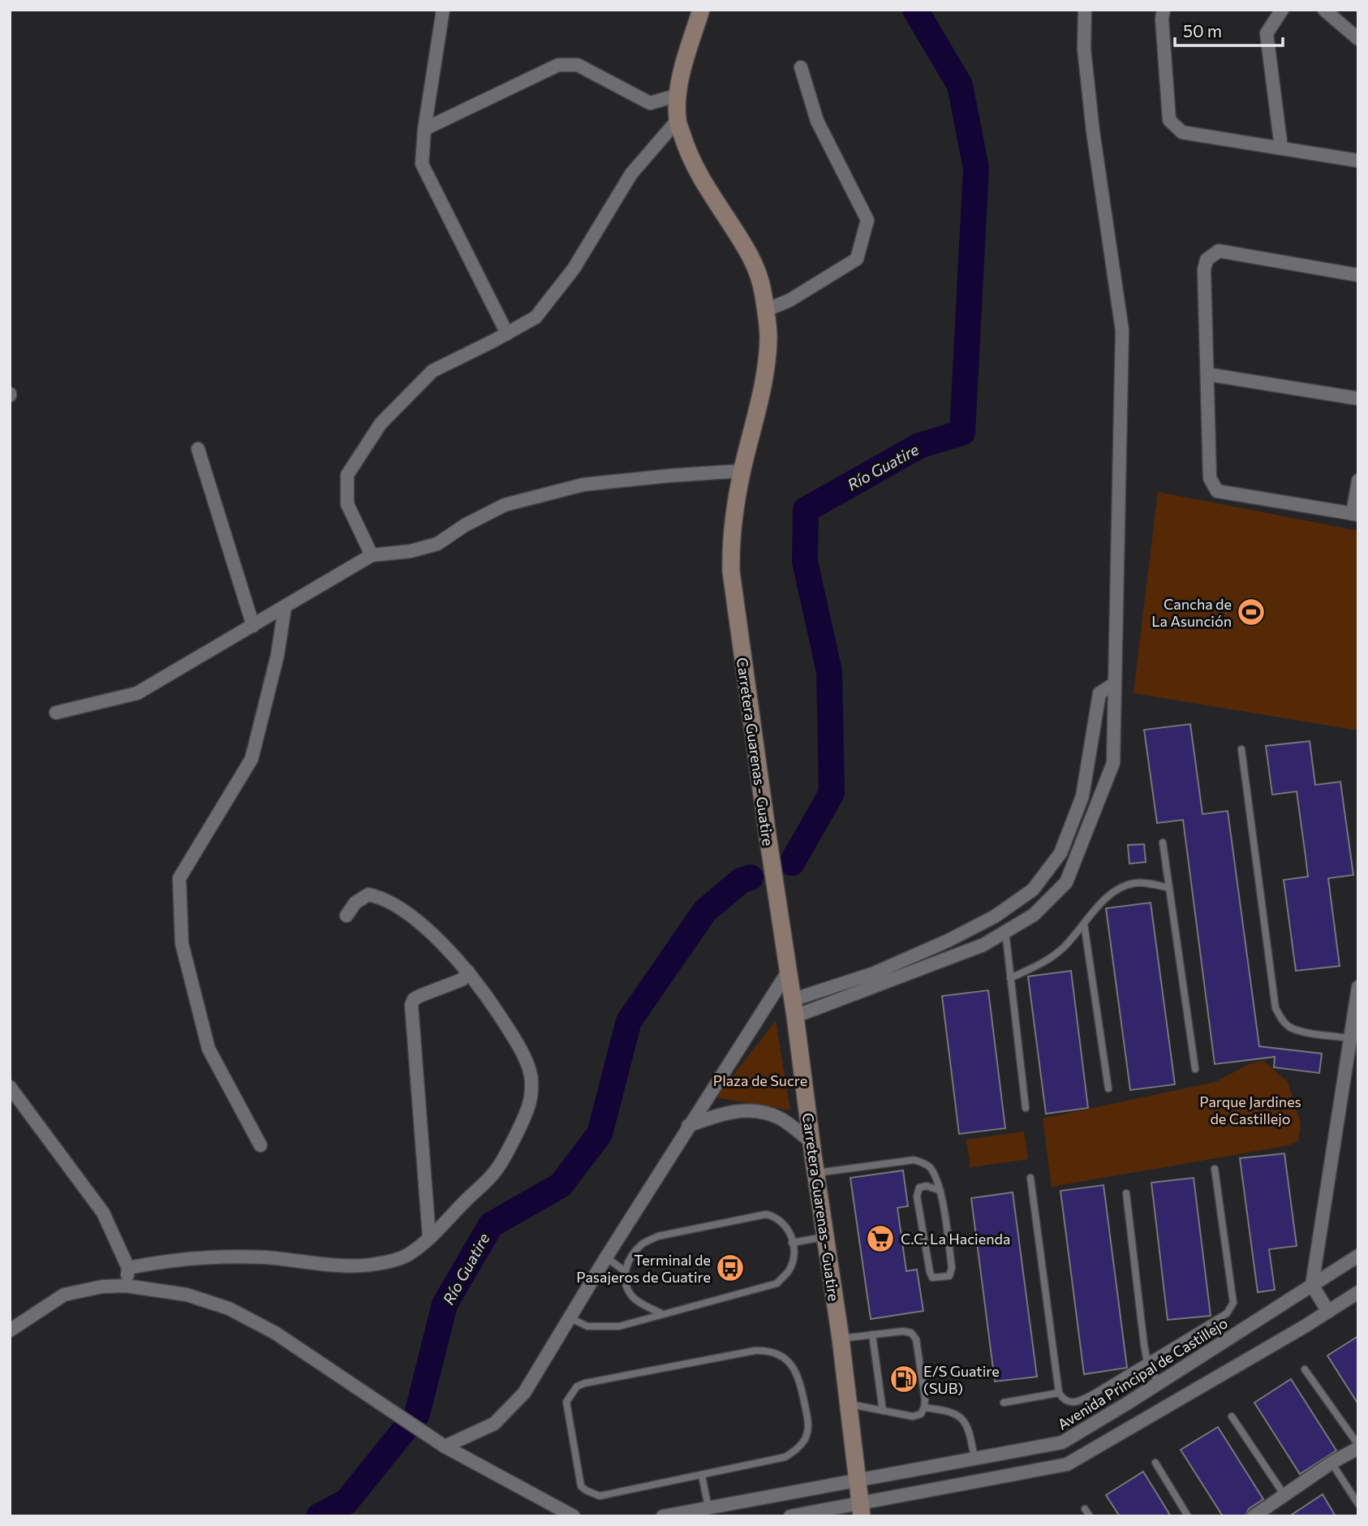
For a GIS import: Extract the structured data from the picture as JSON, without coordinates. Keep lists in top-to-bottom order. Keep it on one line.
{"streets":{"main road":["Carretera Guarenas - Guatire"],"street":["Avenida Principal de Castillejo"]},"crossings":[["Carretera Guarenas - Guatire","Avenida Principal de Castillejo"]],"water":["Río Guatire"],"parks":["Plaza de Sucre","Parque Jardines de Castillejo"],"places":{"sports":["Cancha de La Asunción"],"supermarket":["C.C. La Hacienda"],"bus stop":["Terminal de Pasajeros de Guatire"],"fuel station":["E/S Guatire (SUB)"]},"scale_bar":"50 m"}
